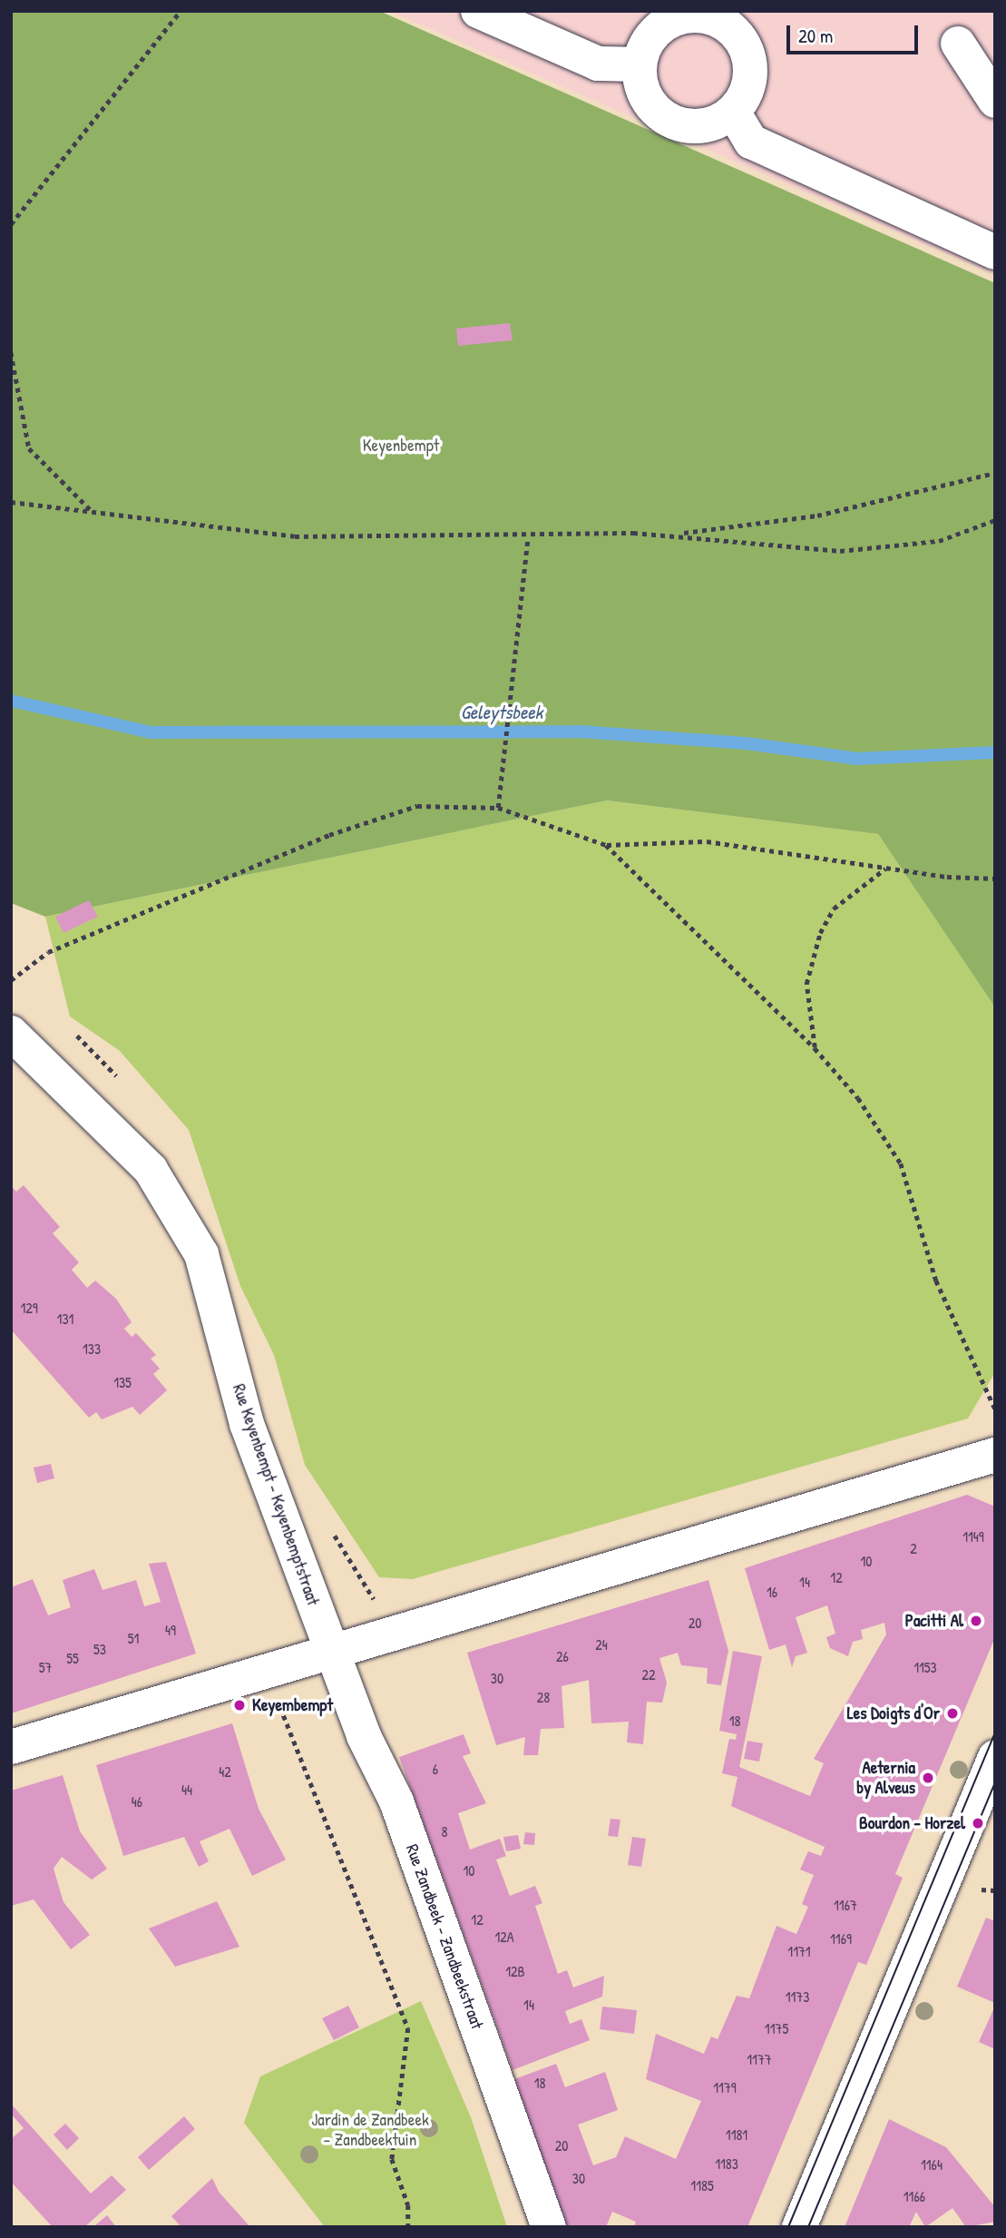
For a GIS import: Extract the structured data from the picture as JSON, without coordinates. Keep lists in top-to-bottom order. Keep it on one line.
{"streets":{"main road":["Rue Keyenbempt - Keyenbemptstraat","Rue Zandbeek - Zandbeekstraat"]},"crossings":[["Rue Keyenbempt - Keyenbemptstraat","Rue Zandbeek - Zandbeekstraat"]],"water":["Geleytsbeek"],"parks":["Keyenbempt","Jardin de Zandbeek - Zandbeektuin"],"places":["Pacitti Al","Keyembempt","Les Doigts d'Or","Aeternia by Alveus","Bourdon - Horzel"],"house_numbers":["129","131","133","135","1149","2","10","12","14","16","20","49","51","24","53","26","55","57","1153","22","30","28","18","6","42","44","46","8","10","1167","12","12A","1169","1171","12B","1173","14","1175","1177","18","1179","1181","20","1183","1164","30","1185","1166"],"scale_bar":"20 m"}
